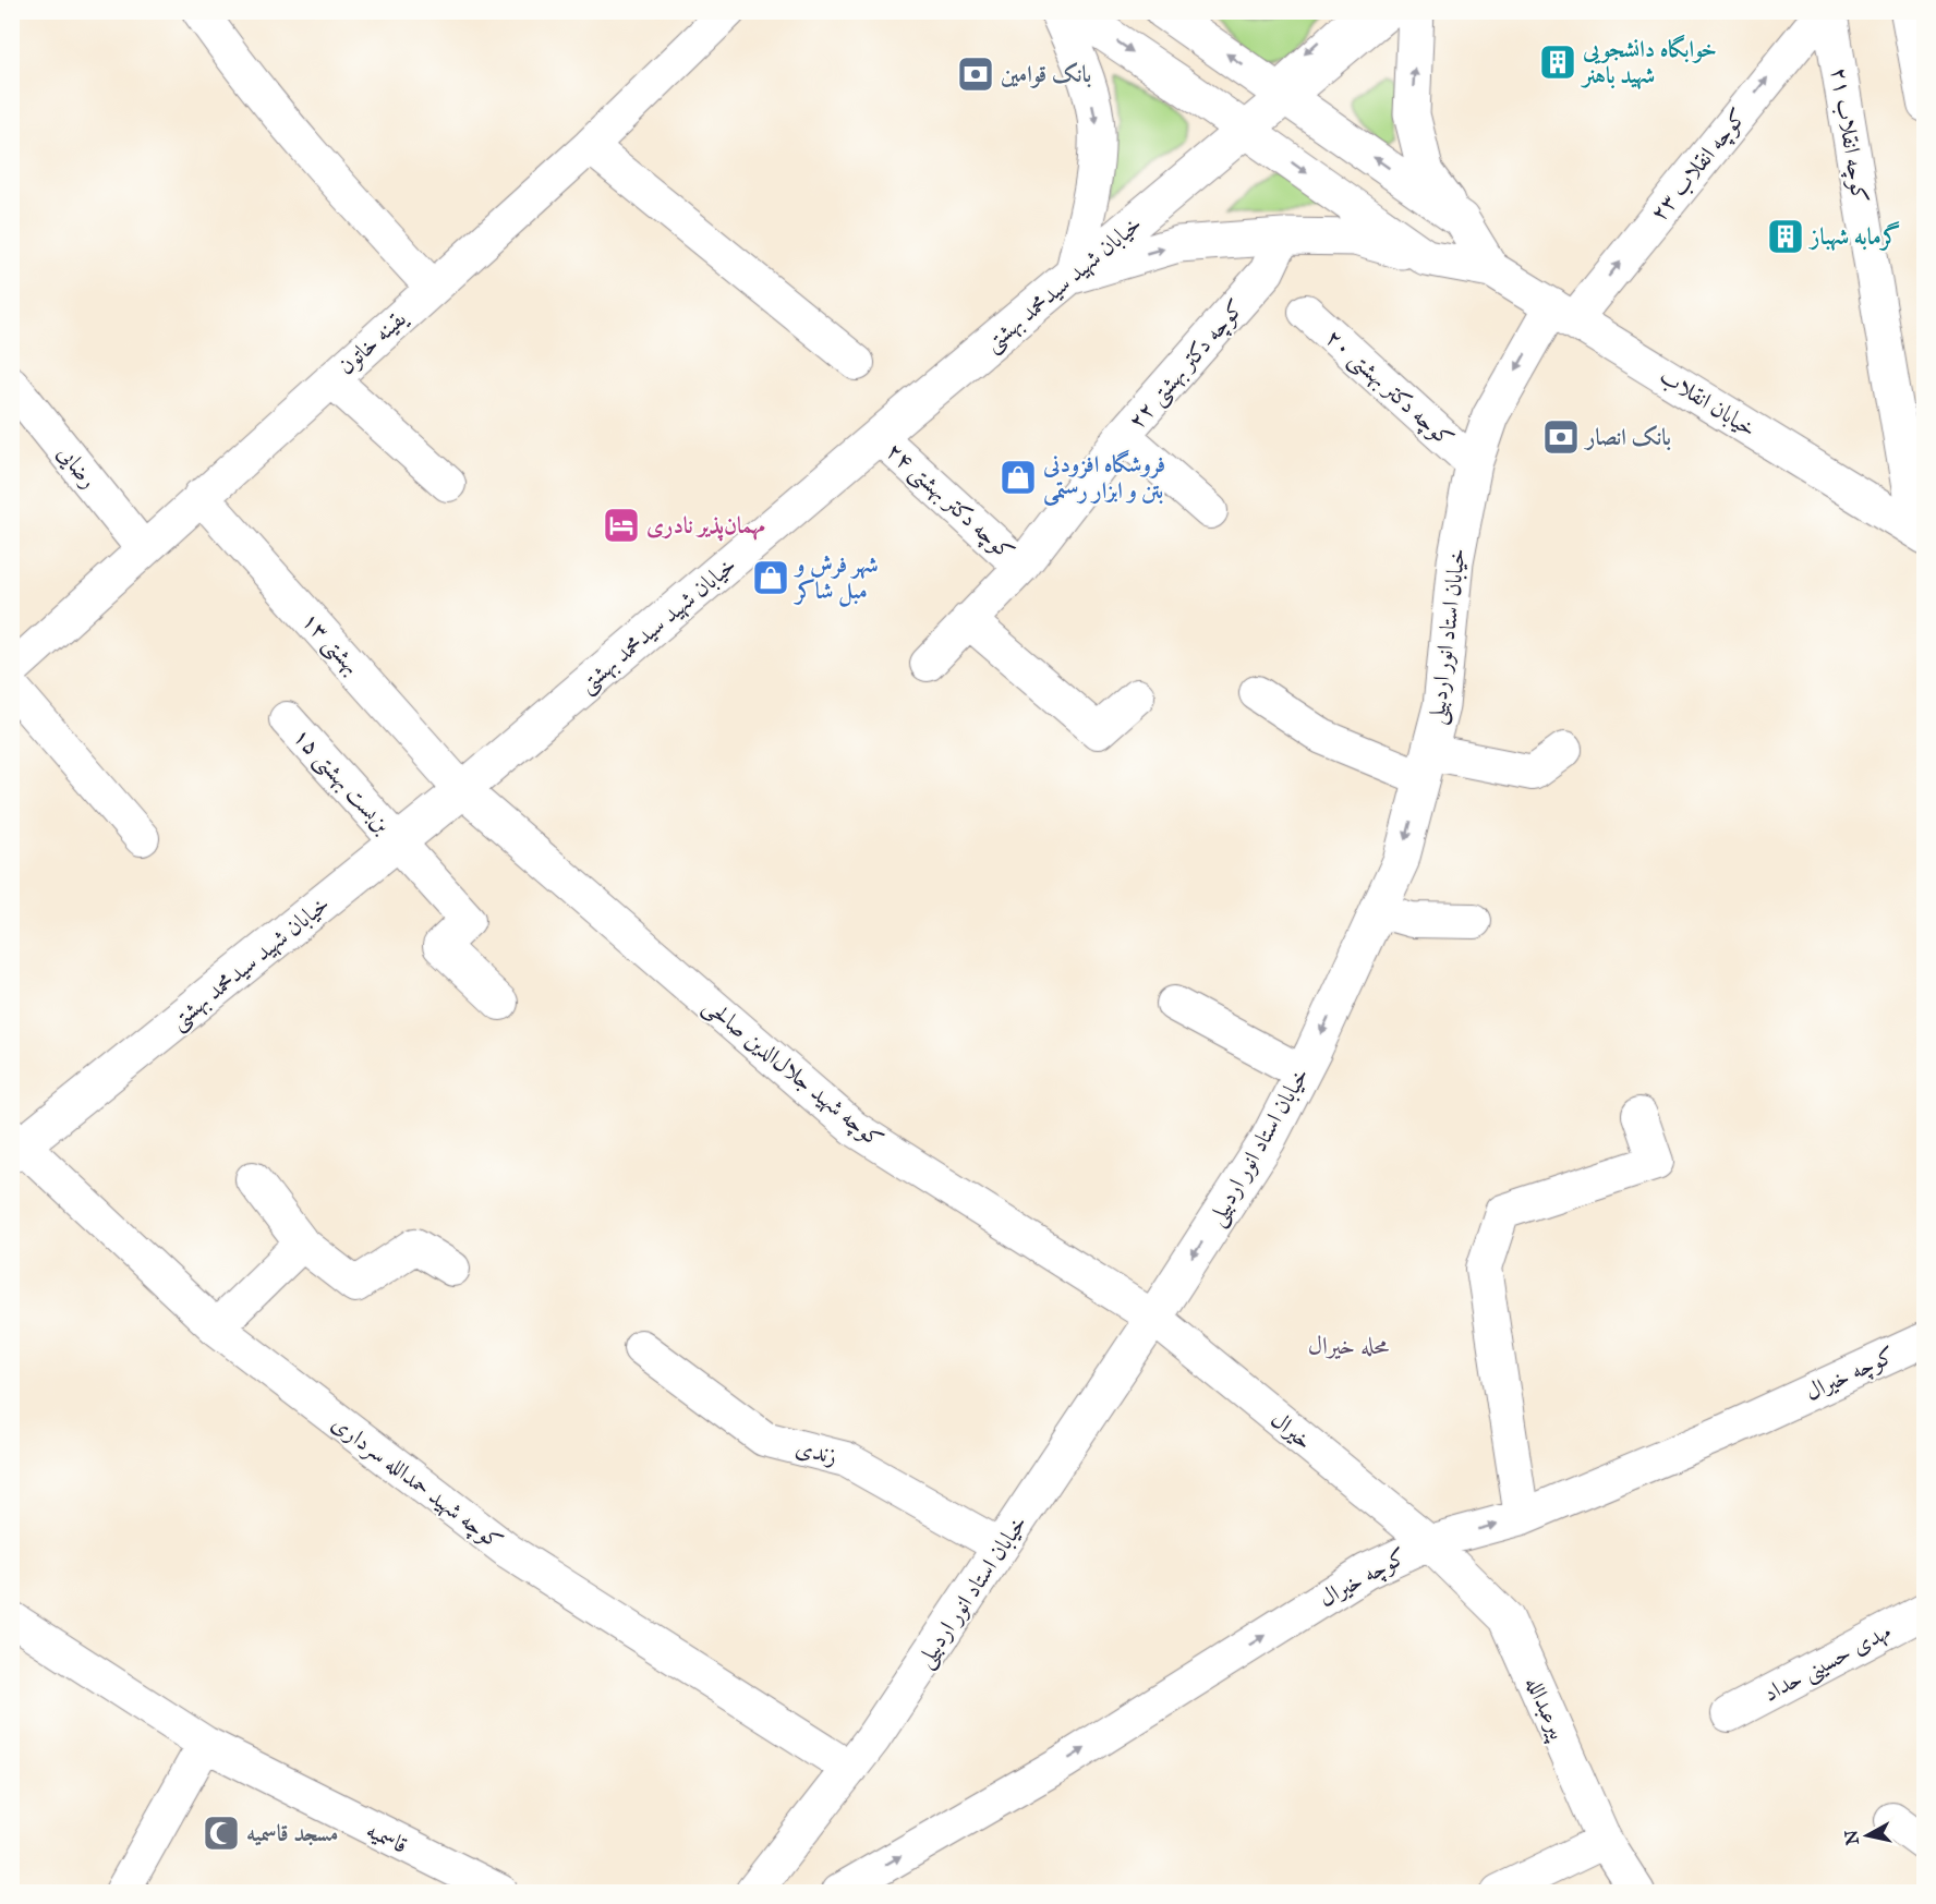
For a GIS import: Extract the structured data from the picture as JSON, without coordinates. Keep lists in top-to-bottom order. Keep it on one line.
{"streets":{"main road":["خیابان شهید سیدمحمد بهشتی","خیابان انقلاب","خیابان استاد انور اردبیلی"],"street":["کوچه انقلاب ۲۱","کوچه انقلاب ۲۳","یقینه خاتون","کوچه دکتر بهشتی ۲۲","کوچه دکتر بهشتی ۲۰","رضایی","کوچه دکتر بهشتی ۲۴","بهشتی ۱۳","بن‌بست بهشتی ۱۵","کوچه شهید جلال‌الدین صالحی","کوچه خیرال","خیرال","زندی","کوچه شهید حمدالله سرداری","مهدی حسینی حداد","پیرعبدالله","قاسمیه"]},"crossings":[["کوچه انقلاب ۲۱","خیابان انقلاب"],["کوچه انقلاب ۲۳","خیابان انقلاب"],["کوچه انقلاب ۲۳","خیابان استاد انور اردبیلی"],["خیابان شهید سیدمحمد بهشتی","کوچه دکتر بهشتی ۲۴"],["خیابان شهید سیدمحمد بهشتی","بهشتی ۱۳"],["خیابان شهید سیدمحمد بهشتی","بن‌بست بهشتی ۱۵"],["خیابان شهید سیدمحمد بهشتی","کوچه شهید جلال‌الدین صالحی"],["خیابان شهید سیدمحمد بهشتی","کوچه شهید حمدالله سرداری"],["یقینه خاتون","رضایی"],["یقینه خاتون","بهشتی ۱۳"],["کوچه دکتر بهشتی ۲۲","کوچه دکتر بهشتی ۲۴"],["کوچه دکتر بهشتی ۲۰","خیابان استاد انور اردبیلی"],["خیابان انقلاب","خیابان استاد انور اردبیلی"],["خیابان استاد انور اردبیلی","کوچه شهید جلال‌الدین صالحی"],["خیابان استاد انور اردبیلی","خیرال"],["خیابان استاد انور اردبیلی","زندی"],["خیابان استاد انور اردبیلی","کوچه شهید حمدالله سرداری"],["بهشتی ۱۳","کوچه شهید جلال‌الدین صالحی"],["کوچه شهید جلال‌الدین صالحی","خیرال"],["کوچه خیرال","خیرال"],["کوچه خیرال","پیرعبدالله"],["خیرال","پیرعبدالله"]],"one_way":["کوچه انقلاب ۲۳","خیابان استاد انور اردبیلی","کوچه خیرال"],"districts":["محله خیرال"],"places":{"building":["خوابگاه دانشجویی شهید باهنر","گرمابه شهباز"],"bank":["بانک قوامین","بانک انصار"],"shop":["فروشگاه افزودنی بتن و ابزار رستمی","شهر فرش و مبل شاکر"],"hotel":["مهمان‌پذیر نادری"],"mosque":["مسجد قاسمیه"]},"north":"left"}
